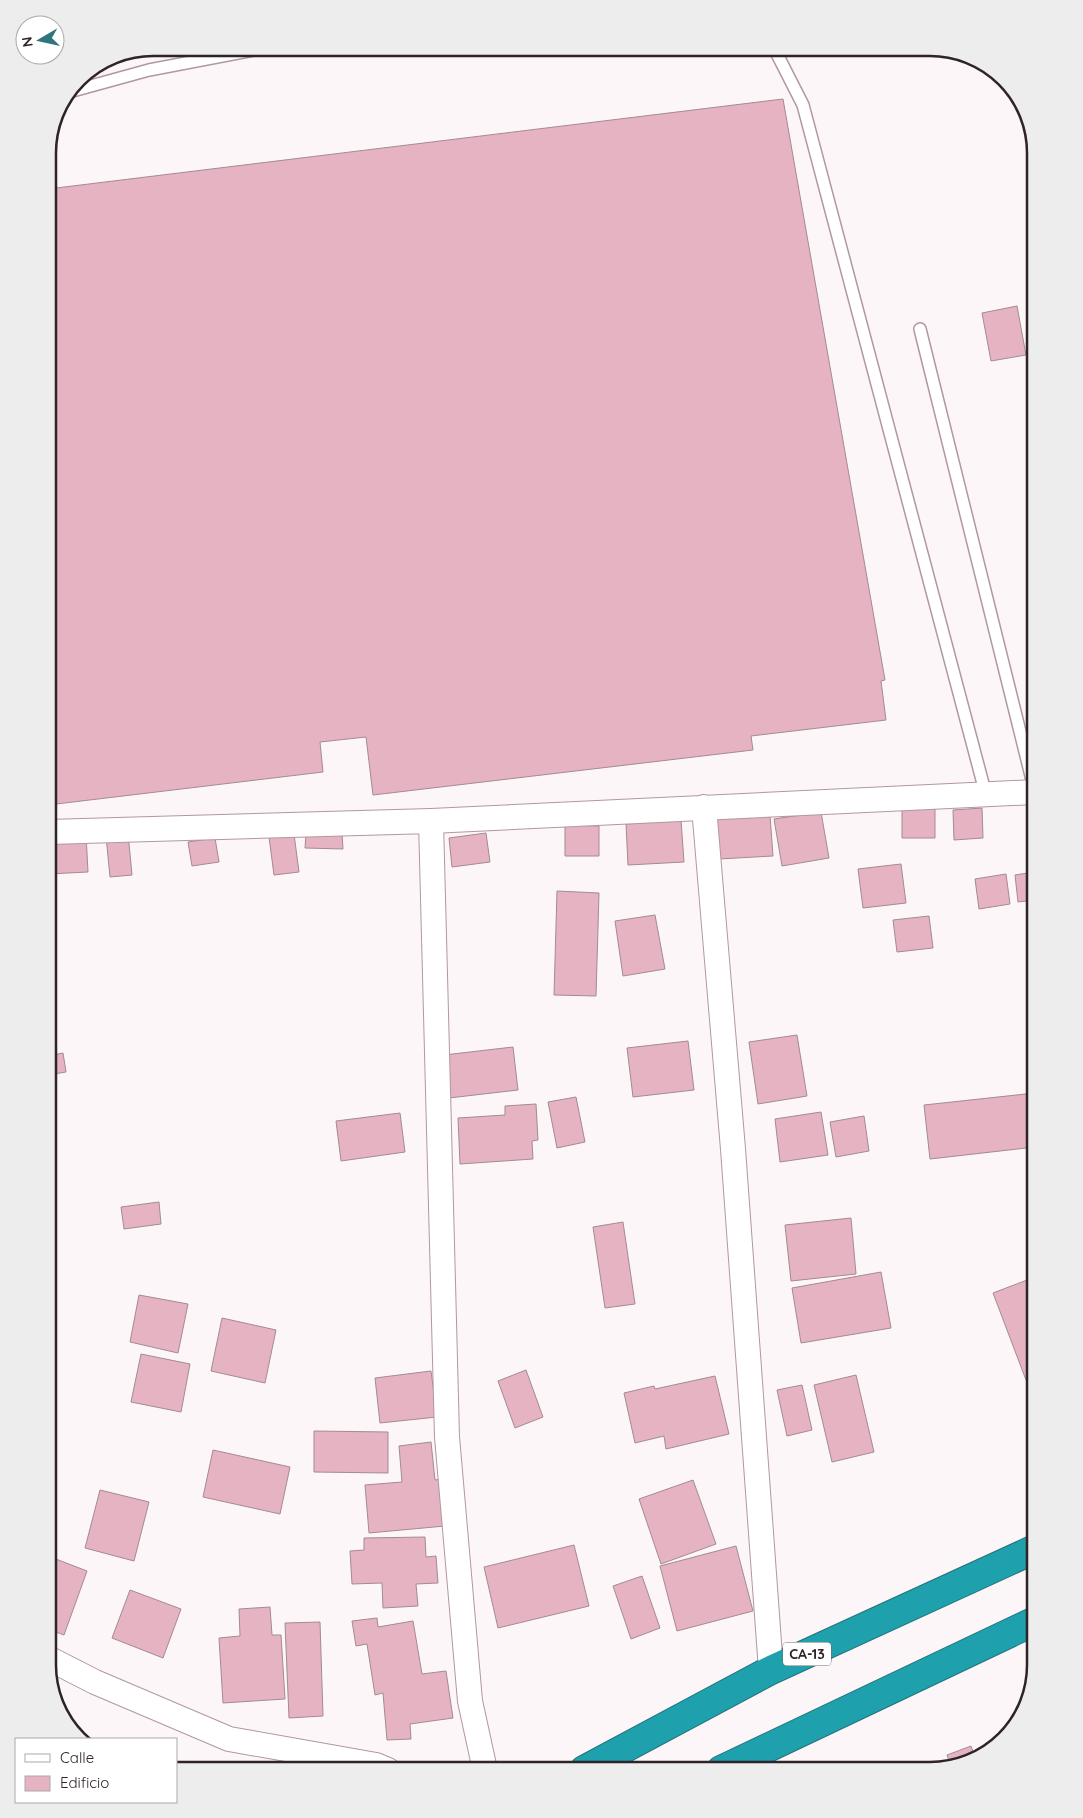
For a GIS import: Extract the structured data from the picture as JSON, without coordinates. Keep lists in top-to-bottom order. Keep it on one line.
{"streets":{"highway":["CA-13"]},"legend":["Calle","Edificio"],"north":"left"}
